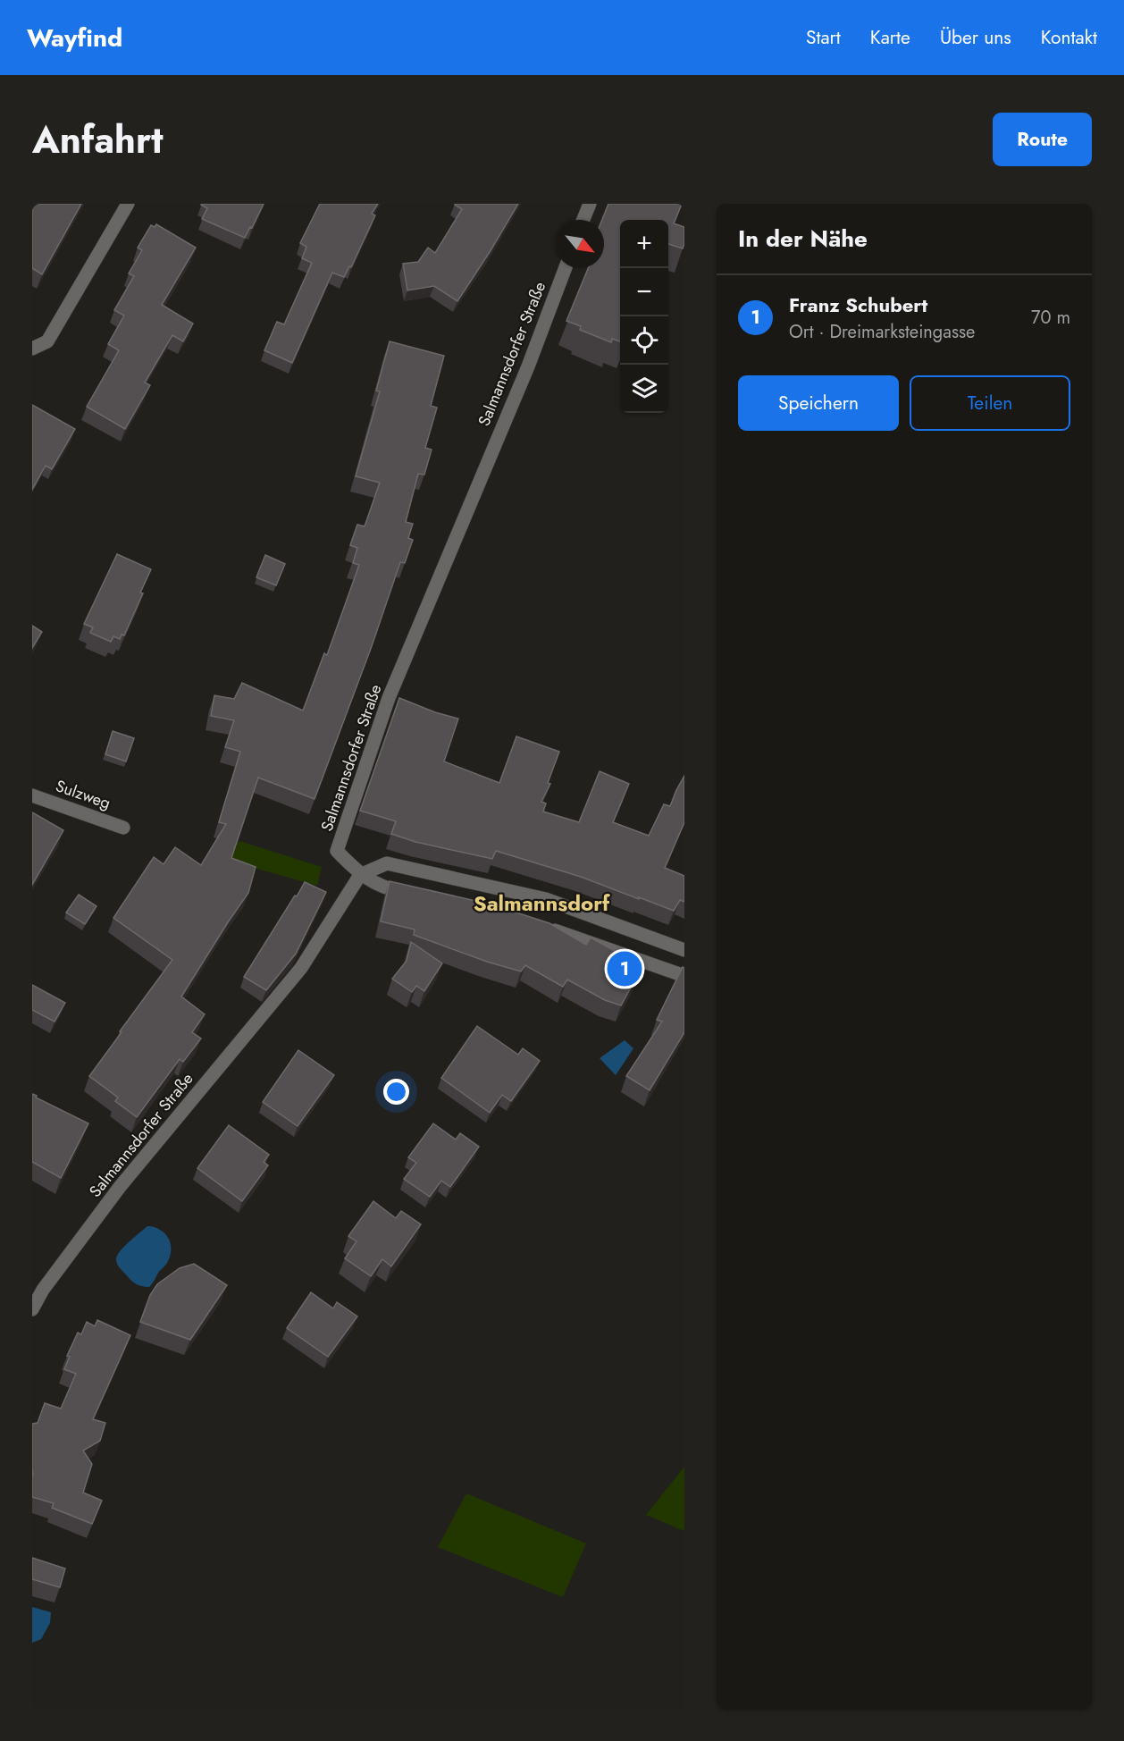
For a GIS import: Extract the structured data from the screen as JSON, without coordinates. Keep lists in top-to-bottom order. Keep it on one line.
{"streets":{"street":["Salmannsdorfer Straße","Sulzweg"]},"districts":["Salmannsdorf"],"north":"bottom right","page":{"header":"Wayfind","nav":["Start","Karte","Über uns","Kontakt"],"title":"Anfahrt","buttons":["Route",["Speichern","Teilen"]],"heading":"In der Nähe","map_buttons":["+","−"],"list":[{"mark":"1","name":"Franz Schubert","note":"Ort · Dreimarksteingasse","value":"70 m"}],"pins":"1"}}
